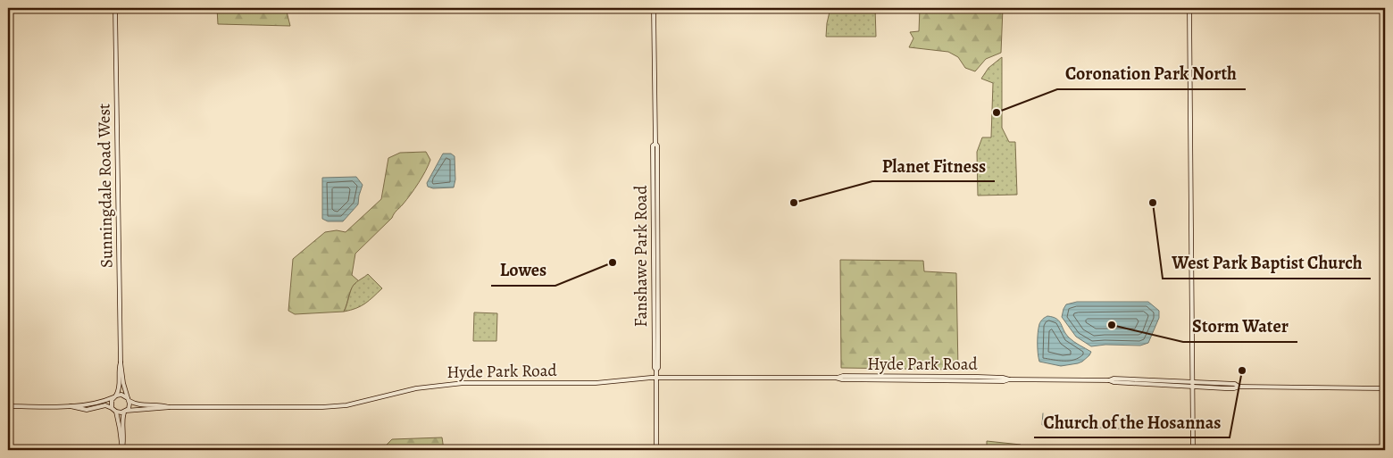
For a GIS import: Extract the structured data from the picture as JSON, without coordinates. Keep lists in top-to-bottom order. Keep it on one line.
{"streets":{"main road":["Sunningdale Road West","Fanshawe Park Road","Hyde Park Road"]},"crossings":[["Sunningdale Road West","Hyde Park Road"],["Fanshawe Park Road","Hyde Park Road"]],"places":["Coronation Park North","Planet Fitness","West Park Baptist Church","Lowes","Storm Water","Church of the Hosannas"]}
